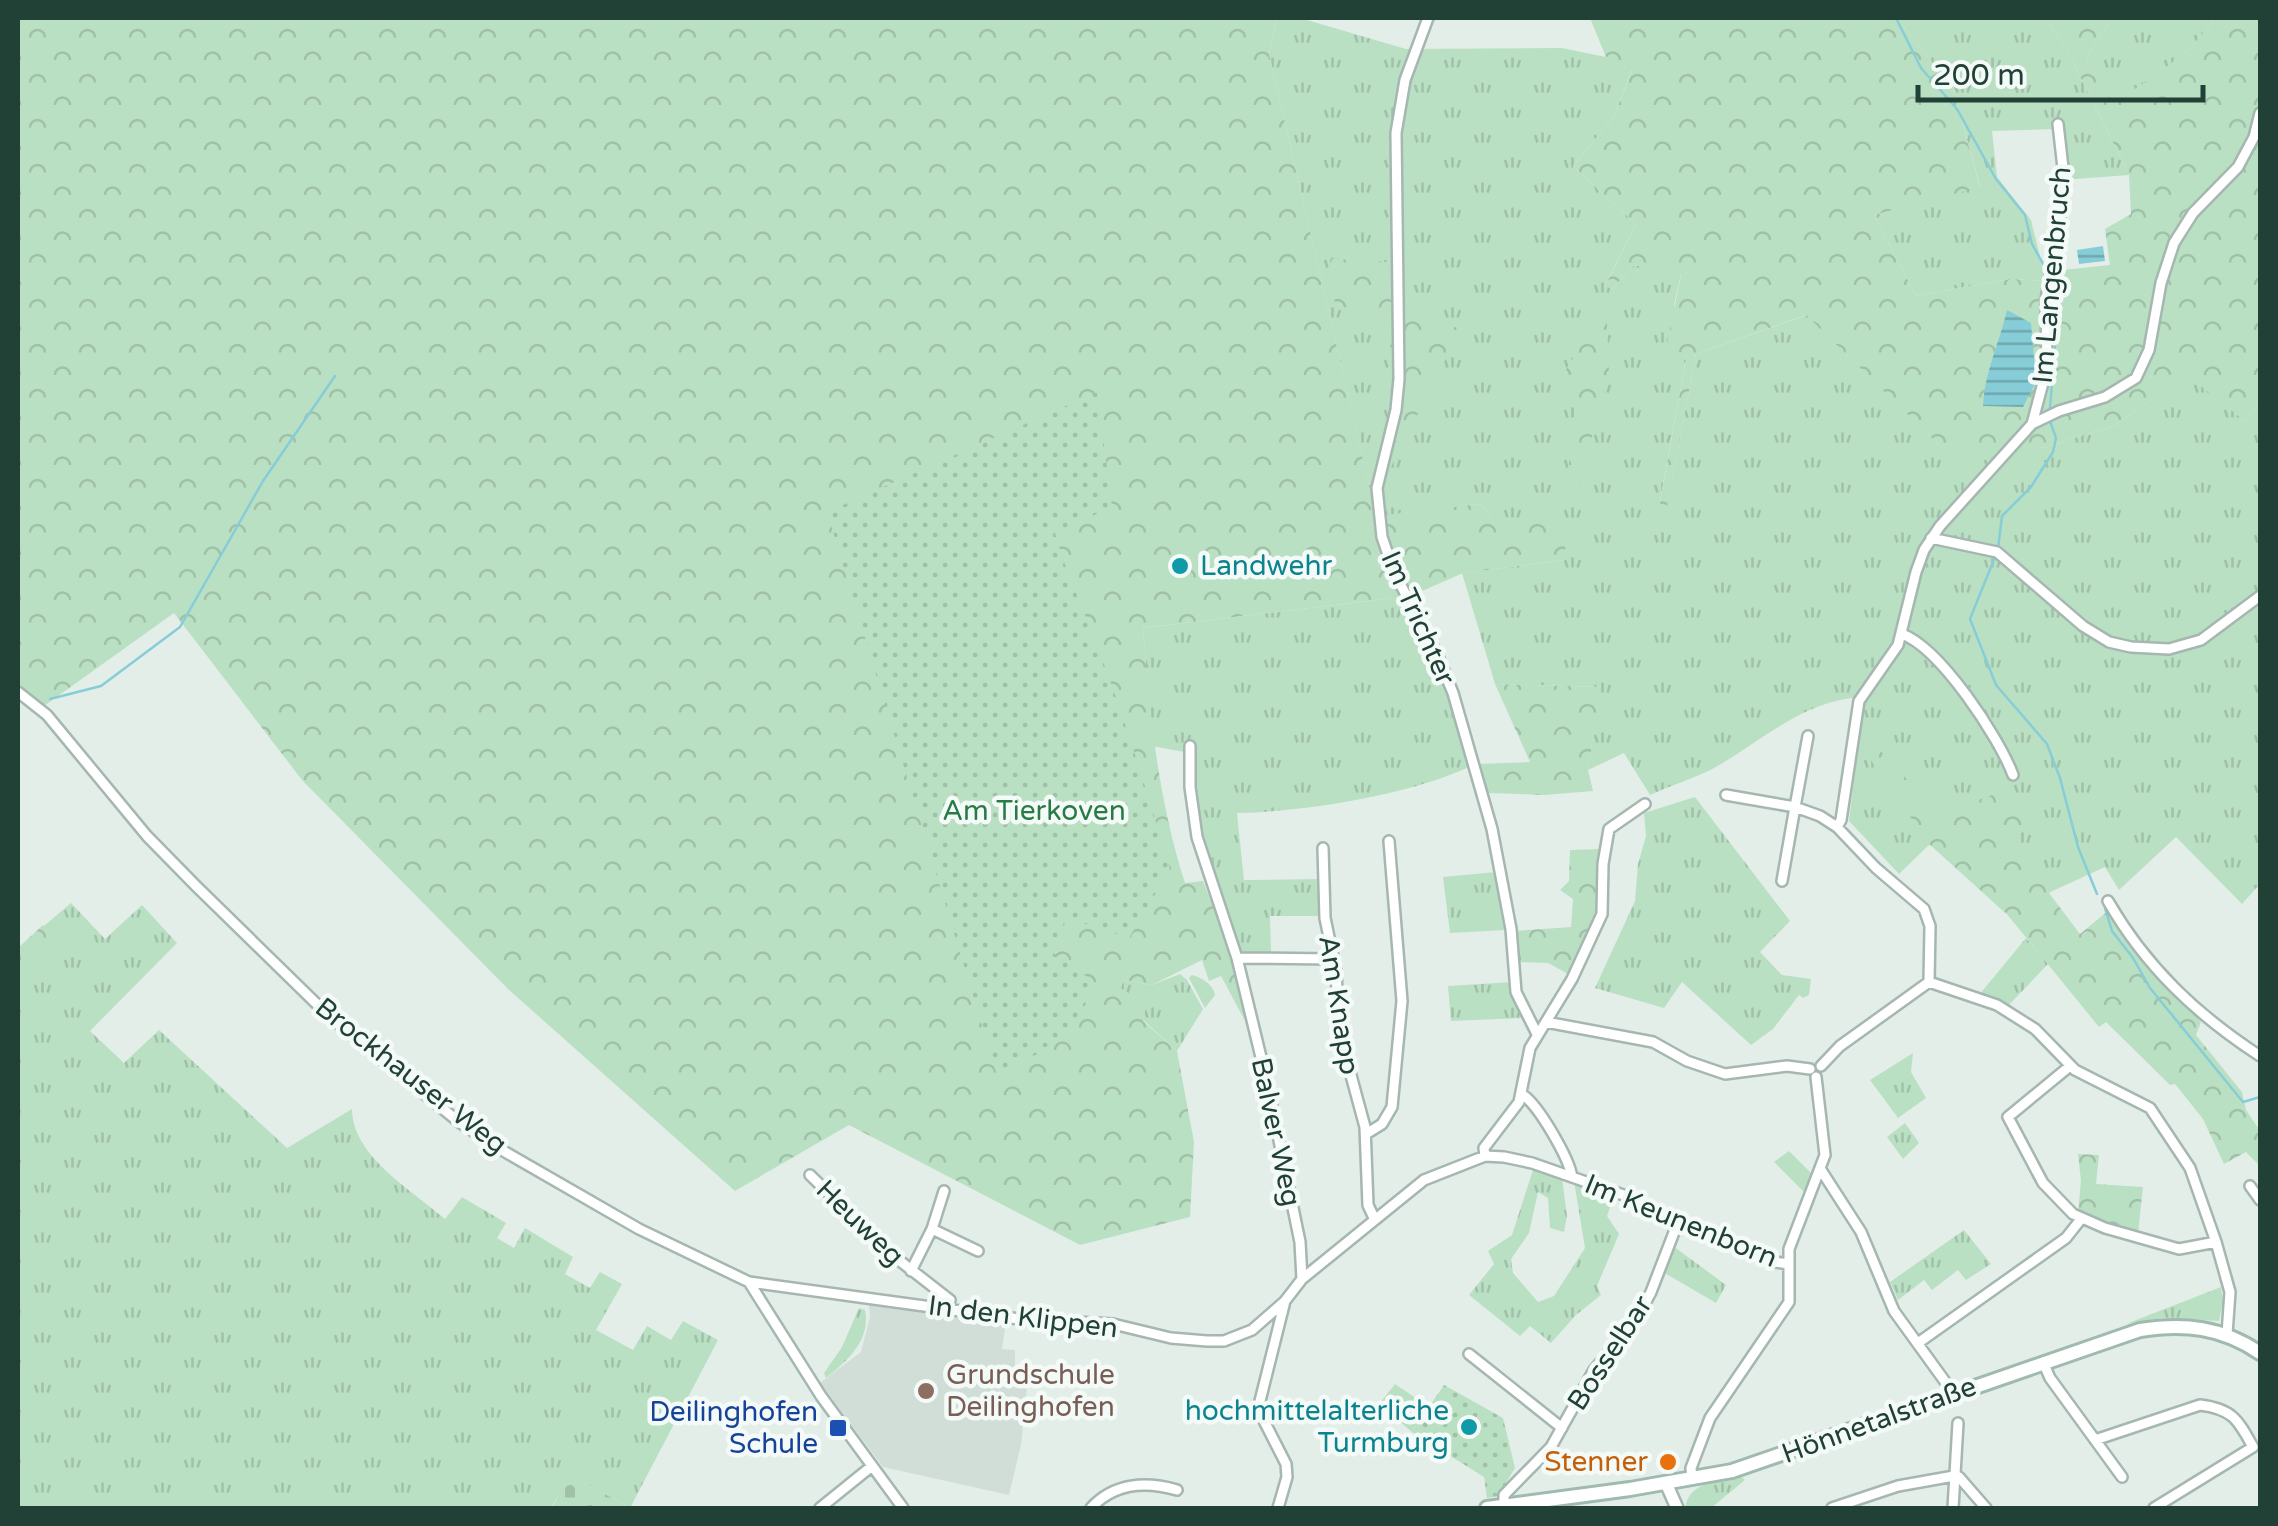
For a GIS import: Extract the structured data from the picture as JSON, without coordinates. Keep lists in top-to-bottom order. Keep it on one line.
{"streets":{"main road":["Hönnetalstraße"],"street":["Im Langenbruch","Im Trichter","Am Knapp","Brockhauser Weg","Balver Weg","Im Keunenborn","Heuweg","In den Klippen","Bosselbar"]},"crossings":[["Brockhauser Weg","In den Klippen"],["Im Keunenborn","Bosselbar"],["Heuweg","In den Klippen"],["Bosselbar","Hönnetalstraße"]],"parks":["Am Tierkoven"],"places":{"other":["Landwehr","Grundschule Deilinghofen","hochmittelalterliche Turmburg","Stenner"],"transit":["Deilinghofen Schule"]},"scale_bar":"200 m"}
